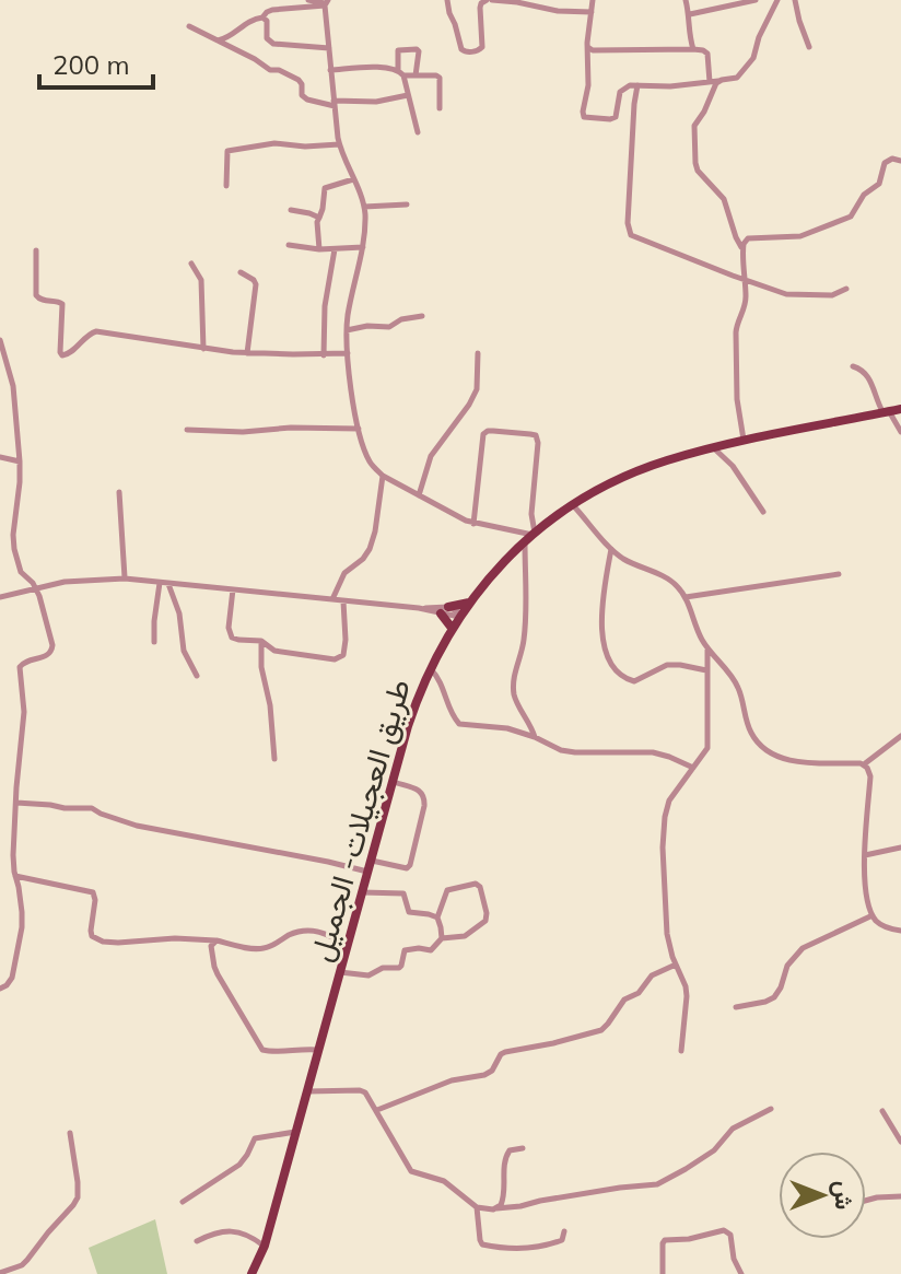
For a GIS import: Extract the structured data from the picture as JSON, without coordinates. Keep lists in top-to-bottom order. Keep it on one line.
{"streets":{"main road":["طريق العجيلات- الجميل"]},"scale_bar":"200 m","north":"right"}
